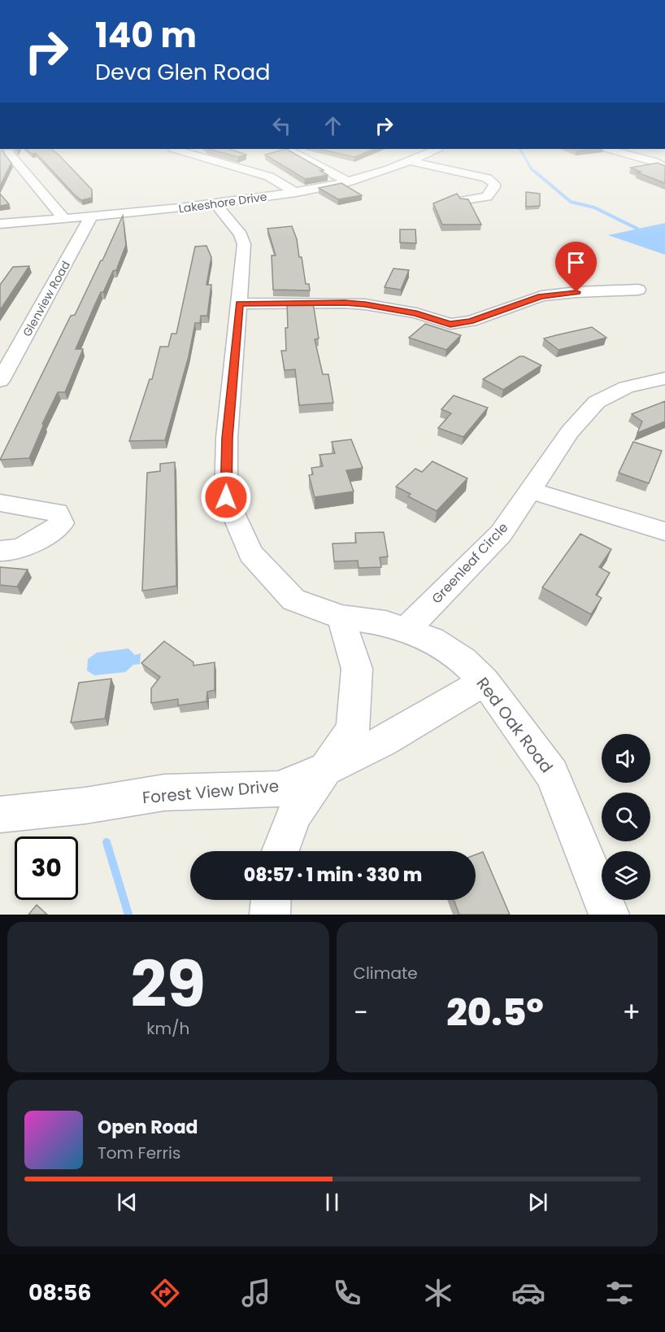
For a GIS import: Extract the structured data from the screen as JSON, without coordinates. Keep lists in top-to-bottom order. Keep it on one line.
{"streets":{"street":["Lakeshore Drive","Glenview Road","Greenleaf Circle","Red Oak Road","Forest View Drive"]},"crossings":[["Lakeshore Drive","Glenview Road"],["Lakeshore Drive","Red Oak Road"],["Greenleaf Circle","Red Oak Road"],["Red Oak Road","Forest View Drive"]],"page":{"turn":["140 m","Deva Glen Road"],"limit":"30","trip":"08:57 · 1 min · 330 m","tile":[["29","km/h"],"Climate"],"heat":["−","20.5°","+"],"song":["Open Road","Tom Ferris"],"tabs":"08:56"}}
